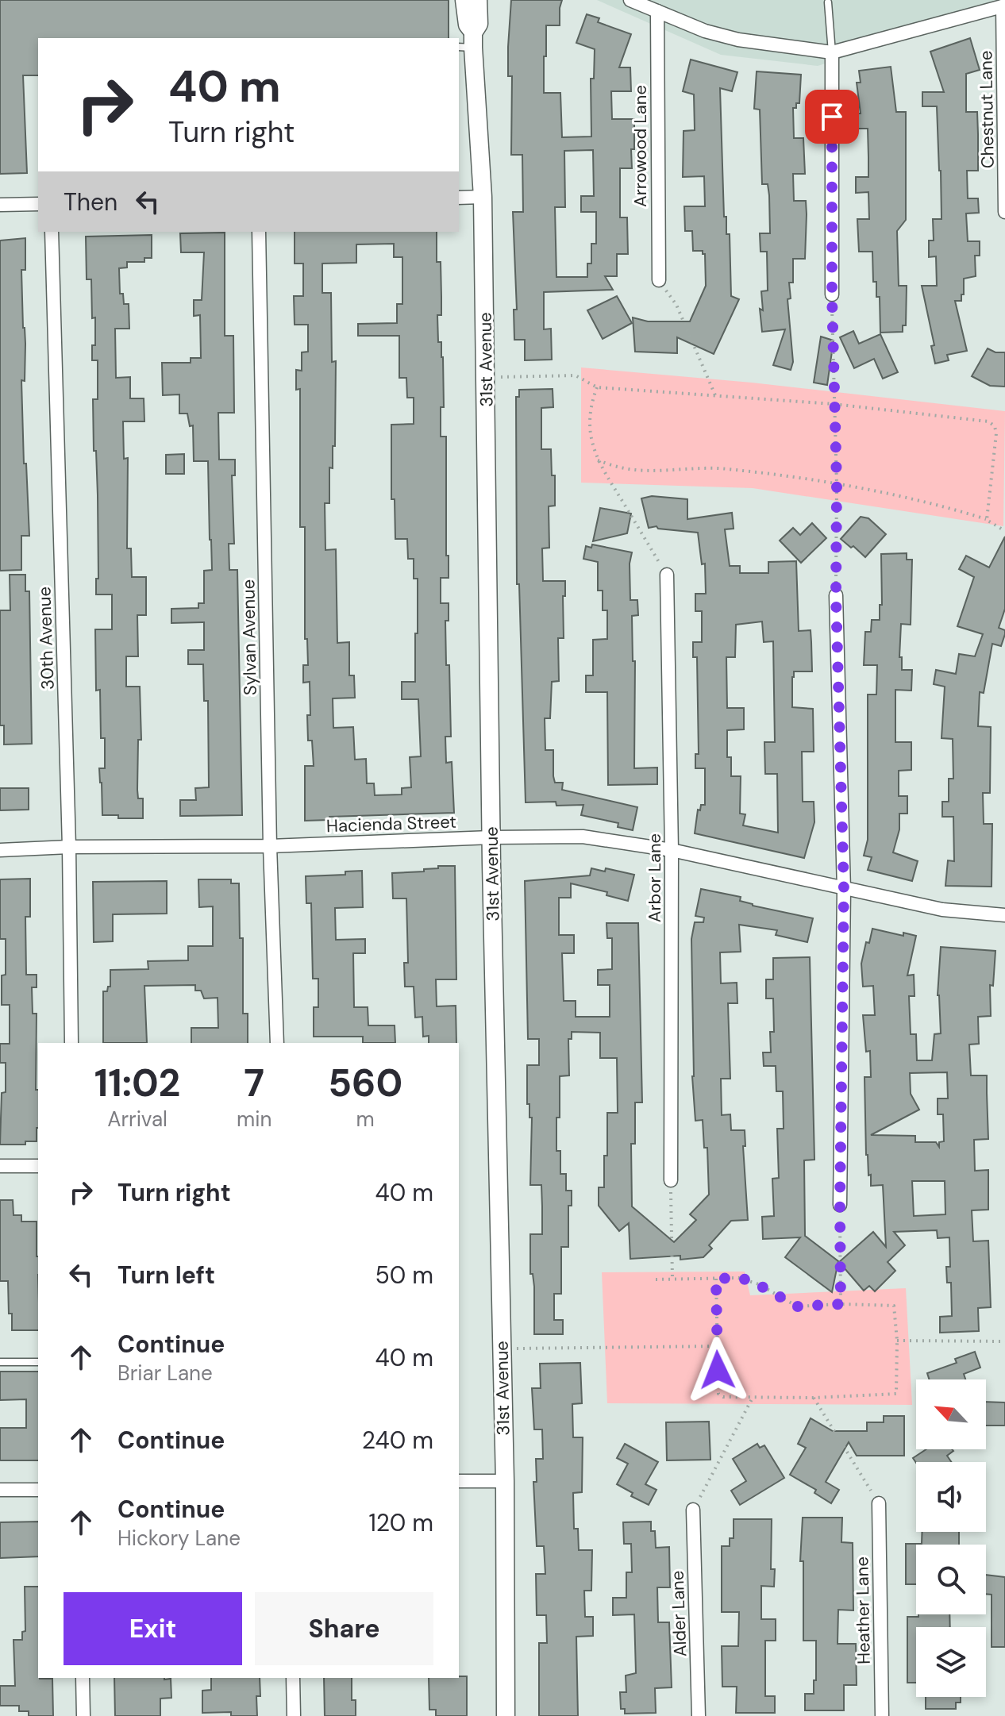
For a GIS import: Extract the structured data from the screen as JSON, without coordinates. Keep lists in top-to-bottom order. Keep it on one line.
{"streets":{"street":["Chestnut Lane","Arrowood Lane","31st Avenue","Sylvan Avenue","30th Avenue","Hacienda Street","Arbor Lane","Heather Lane","Alder Lane"]},"crossings":[["31st Avenue","Hacienda Street"],["Sylvan Avenue","Hacienda Street"],["30th Avenue","Hacienda Street"],["Hacienda Street","Arbor Lane"]],"north":"top left","page":{"turn":["40 m","Turn right"],"then":"Then","eta":["11:02","Arrival","7","min","560","m"],"list":[{"name":"Turn right","value":"40 m"},{"name":"Turn left","value":"50 m"},{"name":"Continue","note":"Briar Lane","value":"40 m"},{"name":"Continue","value":"240 m"},{"name":"Continue","note":"Hickory Lane","value":"120 m"}],"buttons":["Exit","Share"]}}
